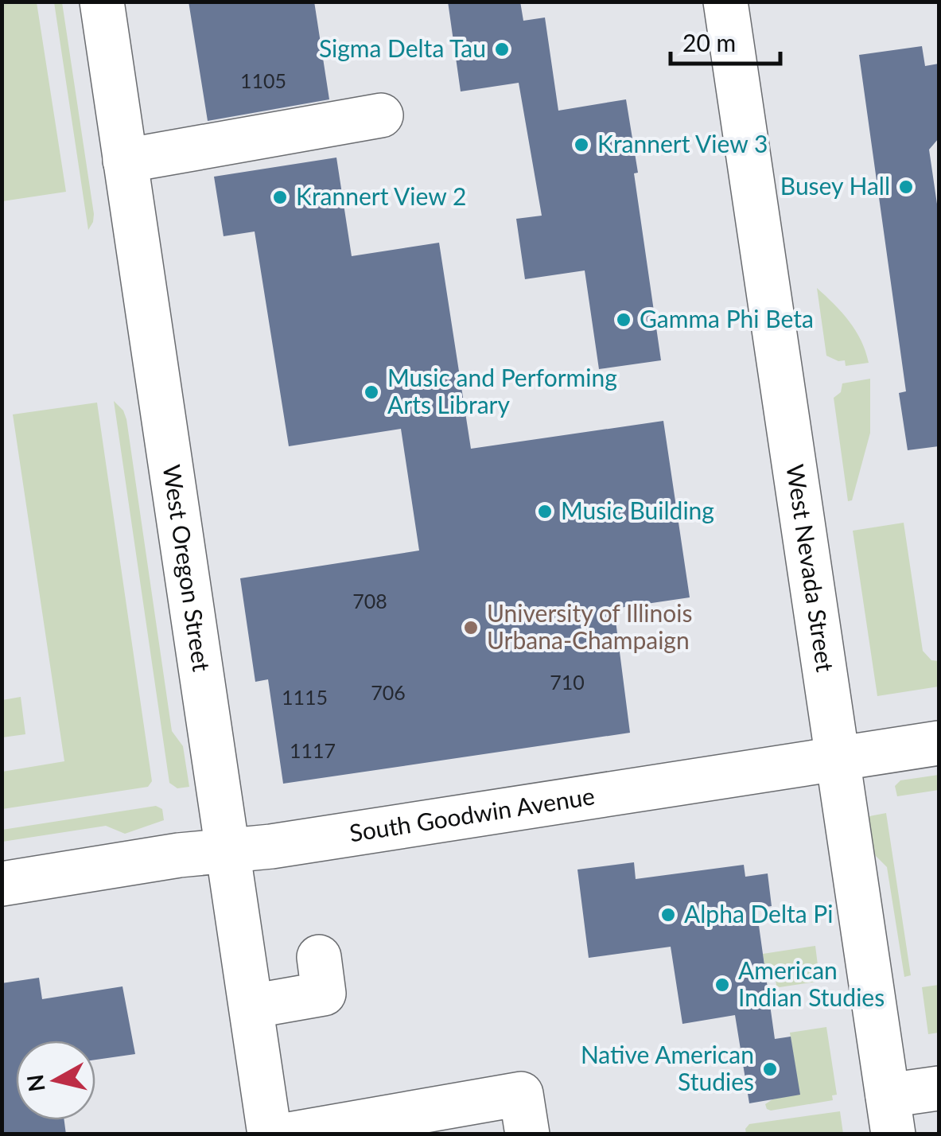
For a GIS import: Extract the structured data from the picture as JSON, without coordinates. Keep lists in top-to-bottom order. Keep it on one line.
{"streets":{"street":["West Oregon Street","West Nevada Street","South Goodwin Avenue"]},"crossings":[["West Oregon Street","South Goodwin Avenue"],["West Nevada Street","South Goodwin Avenue"]],"places":["Sigma Delta Tau","Krannert View 3","Busey Hall","Krannert View 2","Gamma Phi Beta","Music and Performing Arts Library","Music Building","University of Illinois Urbana-Champaign","Alpha Delta Pi","American Indian Studies","Native American Studies"],"house_numbers":["1105","708","710","706","1115","1117"],"scale_bar":"20 m","north":"left"}
